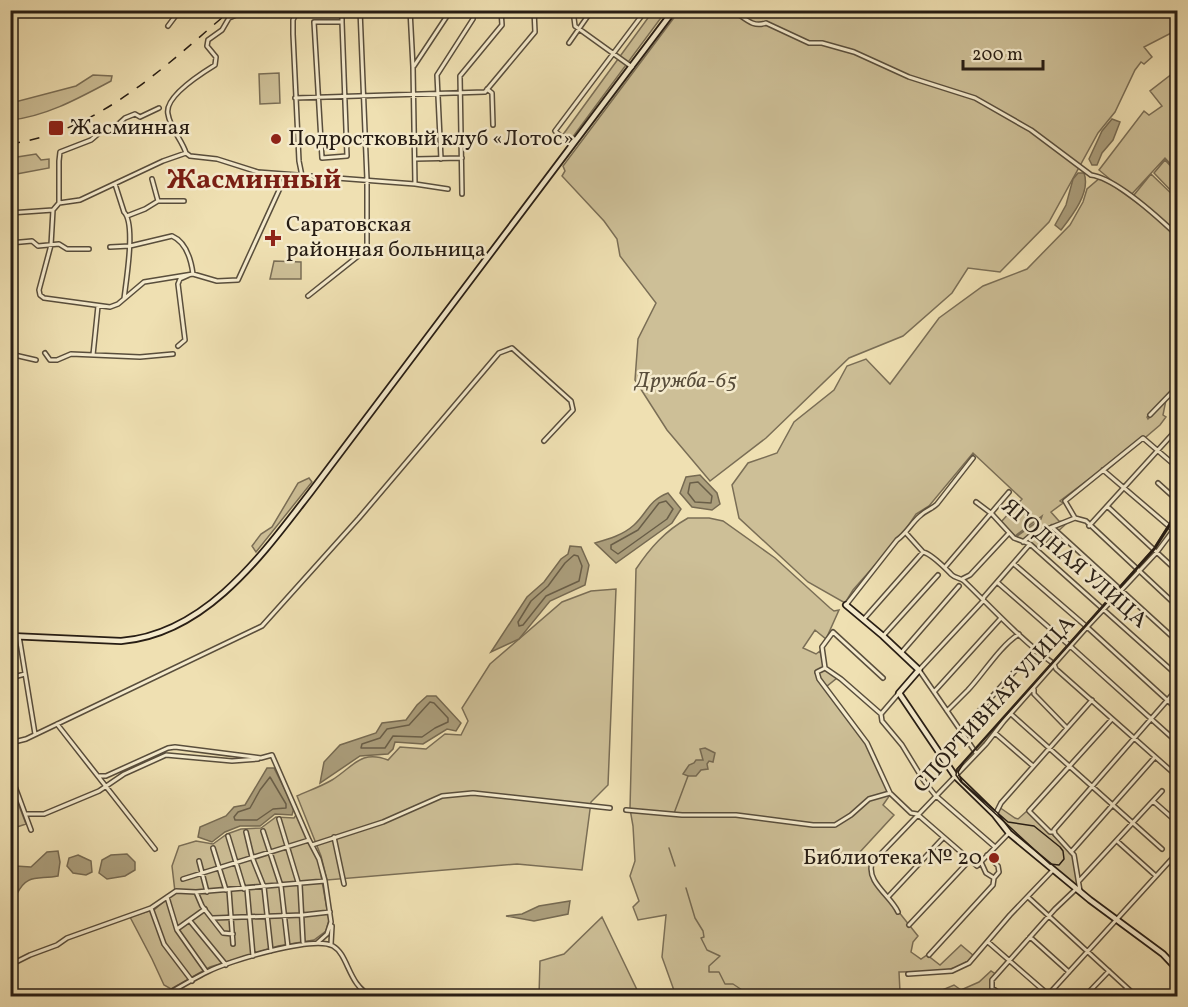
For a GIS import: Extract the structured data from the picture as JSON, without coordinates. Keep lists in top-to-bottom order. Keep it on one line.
{"streets":{"street":["ЯГОДНАЯ УЛИЦА","СПОРТИВНАЯ УЛИЦА"]},"crossings":[["ЯГОДНАЯ УЛИЦА","СПОРТИВНАЯ УЛИЦА"]],"districts":["Жасминный"],"parks":["Дружба-65"],"places":{"transit":["Жасминная"],"other":["Подростковый клуб «Лотос»","Библиотека № 20"],"health":["Саратовская районная больница"]},"scale_bar":"200 m"}
